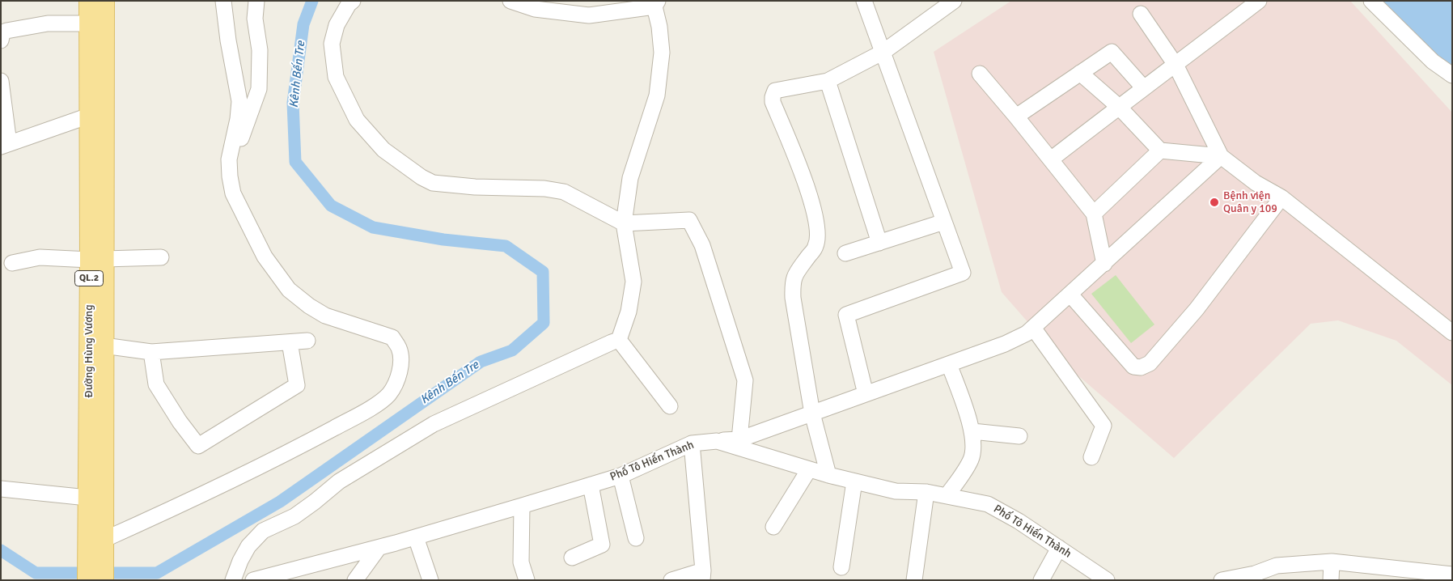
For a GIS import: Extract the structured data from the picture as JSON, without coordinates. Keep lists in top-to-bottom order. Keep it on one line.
{"streets":{"main road":["QL.2","Đường Hùng Vương"],"street":["Phố Tô Hiến Thành"]},"water":["Kênh Bến Tre"],"places":["Bệnh viện Quân y 109"]}
